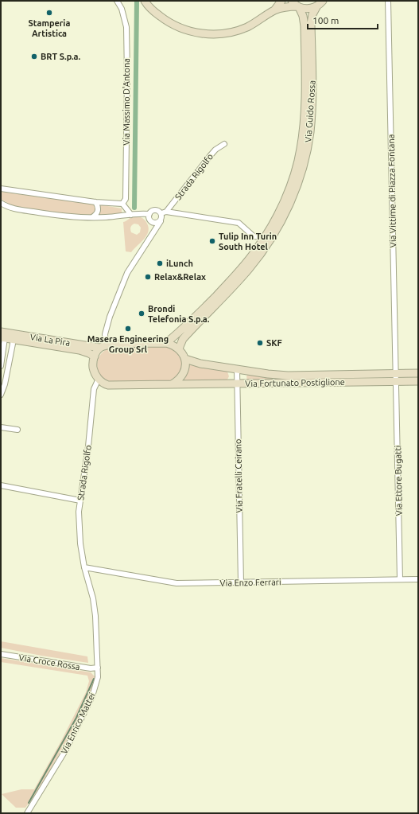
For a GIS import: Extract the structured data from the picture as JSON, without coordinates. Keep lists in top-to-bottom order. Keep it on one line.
{"streets":{"street":["Via Massimo D'Antona","Via Guido Rossa","Strada Rigolfo","Via Vittime di Piazza Fontana","Via La Pira","Via Fortunato Postiglione","Via Fratelli Ceirano","Via Ettore Bugatti","Via Enzo Ferrari","Via Croce Rossa","Via Enrico Mattei"]},"crossings":[["Via Guido Rossa","Via La Pira"],["Strada Rigolfo","Via Fortunato Postiglione"],["Strada Rigolfo","Via Enzo Ferrari"],["Strada Rigolfo","Via Enrico Mattei"],["Via Vittime di Piazza Fontana","Via Fortunato Postiglione"],["Via Vittime di Piazza Fontana","Via Ettore Bugatti"],["Via Fortunato Postiglione","Via Fratelli Ceirano"],["Via Fortunato Postiglione","Via Ettore Bugatti"],["Via Fratelli Ceirano","Via Enzo Ferrari"],["Via Ettore Bugatti","Via Enzo Ferrari"],["Via Enzo Ferrari","Via Enrico Mattei"],["Via Croce Rossa","Via Enrico Mattei"]],"places":["Stamperia Artistica","BRT S.p.a.","Tulip Inn Turin South Hotel","iLunch","Relax&Relax","Brondi Telefonia S.p.a.","Masera Engineering Group Srl","SKF"],"scale_bar":"100 m"}
